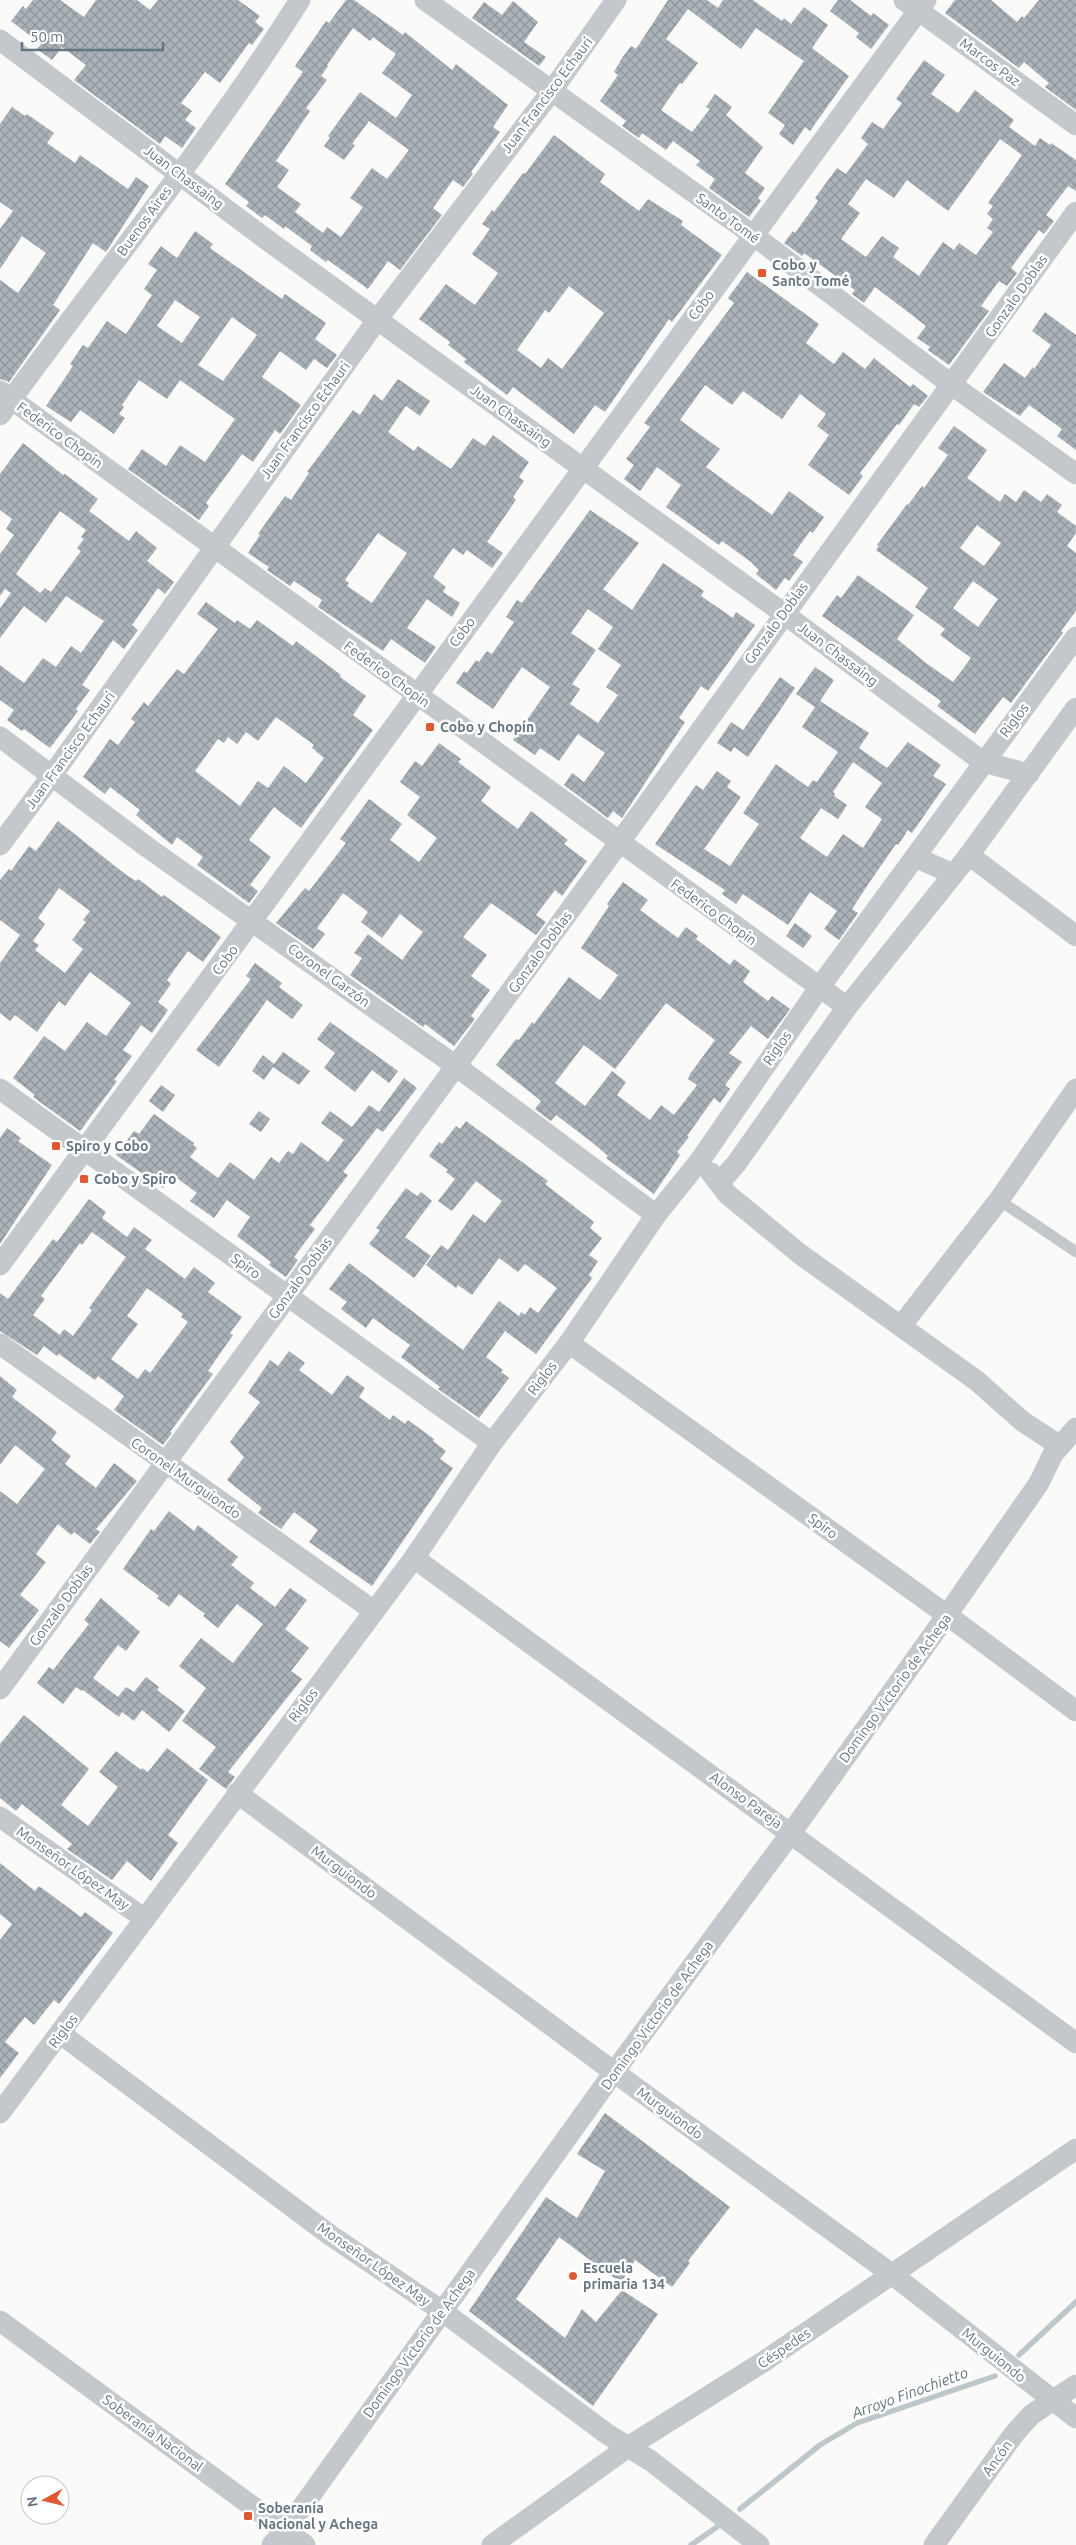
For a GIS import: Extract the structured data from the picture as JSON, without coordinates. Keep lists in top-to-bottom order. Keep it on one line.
{"streets":{"street":["Marcos Paz","Juan Francisco Echauri","Juan Chassaing","Santo Tomé","Buenos Aires","Gonzalo Doblas","Cobo","Federico Chopin","Riglos","Coronel Garzón","Spiro","Coronel Murguiondo","Domingo Victorio de Achega","Alonso Pareja","Monseñor López May","Murguiondo","Céspedes","Soberanía Nacional","Ancón"]},"crossings":[["Marcos Paz","Cobo"],["Juan Francisco Echauri","Juan Chassaing"],["Juan Francisco Echauri","Santo Tomé"],["Juan Francisco Echauri","Federico Chopin"],["Juan Francisco Echauri","Coronel Garzón"],["Juan Chassaing","Buenos Aires"],["Juan Chassaing","Gonzalo Doblas"],["Juan Chassaing","Cobo"],["Juan Chassaing","Riglos"],["Santo Tomé","Gonzalo Doblas"],["Santo Tomé","Cobo"],["Buenos Aires","Federico Chopin"],["Gonzalo Doblas","Federico Chopin"],["Gonzalo Doblas","Coronel Garzón"],["Gonzalo Doblas","Spiro"],["Gonzalo Doblas","Coronel Murguiondo"],["Cobo","Federico Chopin"],["Cobo","Coronel Garzón"],["Cobo","Spiro"],["Federico Chopin","Riglos"],["Riglos","Coronel Garzón"],["Riglos","Spiro"],["Riglos","Coronel Murguiondo"],["Riglos","Alonso Pareja"],["Riglos","Monseñor López May"],["Riglos","Murguiondo"],["Spiro","Domingo Victorio de Achega"],["Domingo Victorio de Achega","Alonso Pareja"],["Domingo Victorio de Achega","Monseñor López May"],["Domingo Victorio de Achega","Murguiondo"],["Domingo Victorio de Achega","Soberanía Nacional"],["Monseñor López May","Céspedes"],["Murguiondo","Céspedes"],["Murguiondo","Ancón"]],"water":["Arroyo Finochietto"],"places":{"transit":["Cobo y Santo Tomé","Cobo y Chopín","Spiro y Cobo","Cobo y Spiro","Soberanía Nacional y Achega"],"other":["Escuela primaria 134"]},"scale_bar":"50 m","north":"left"}
